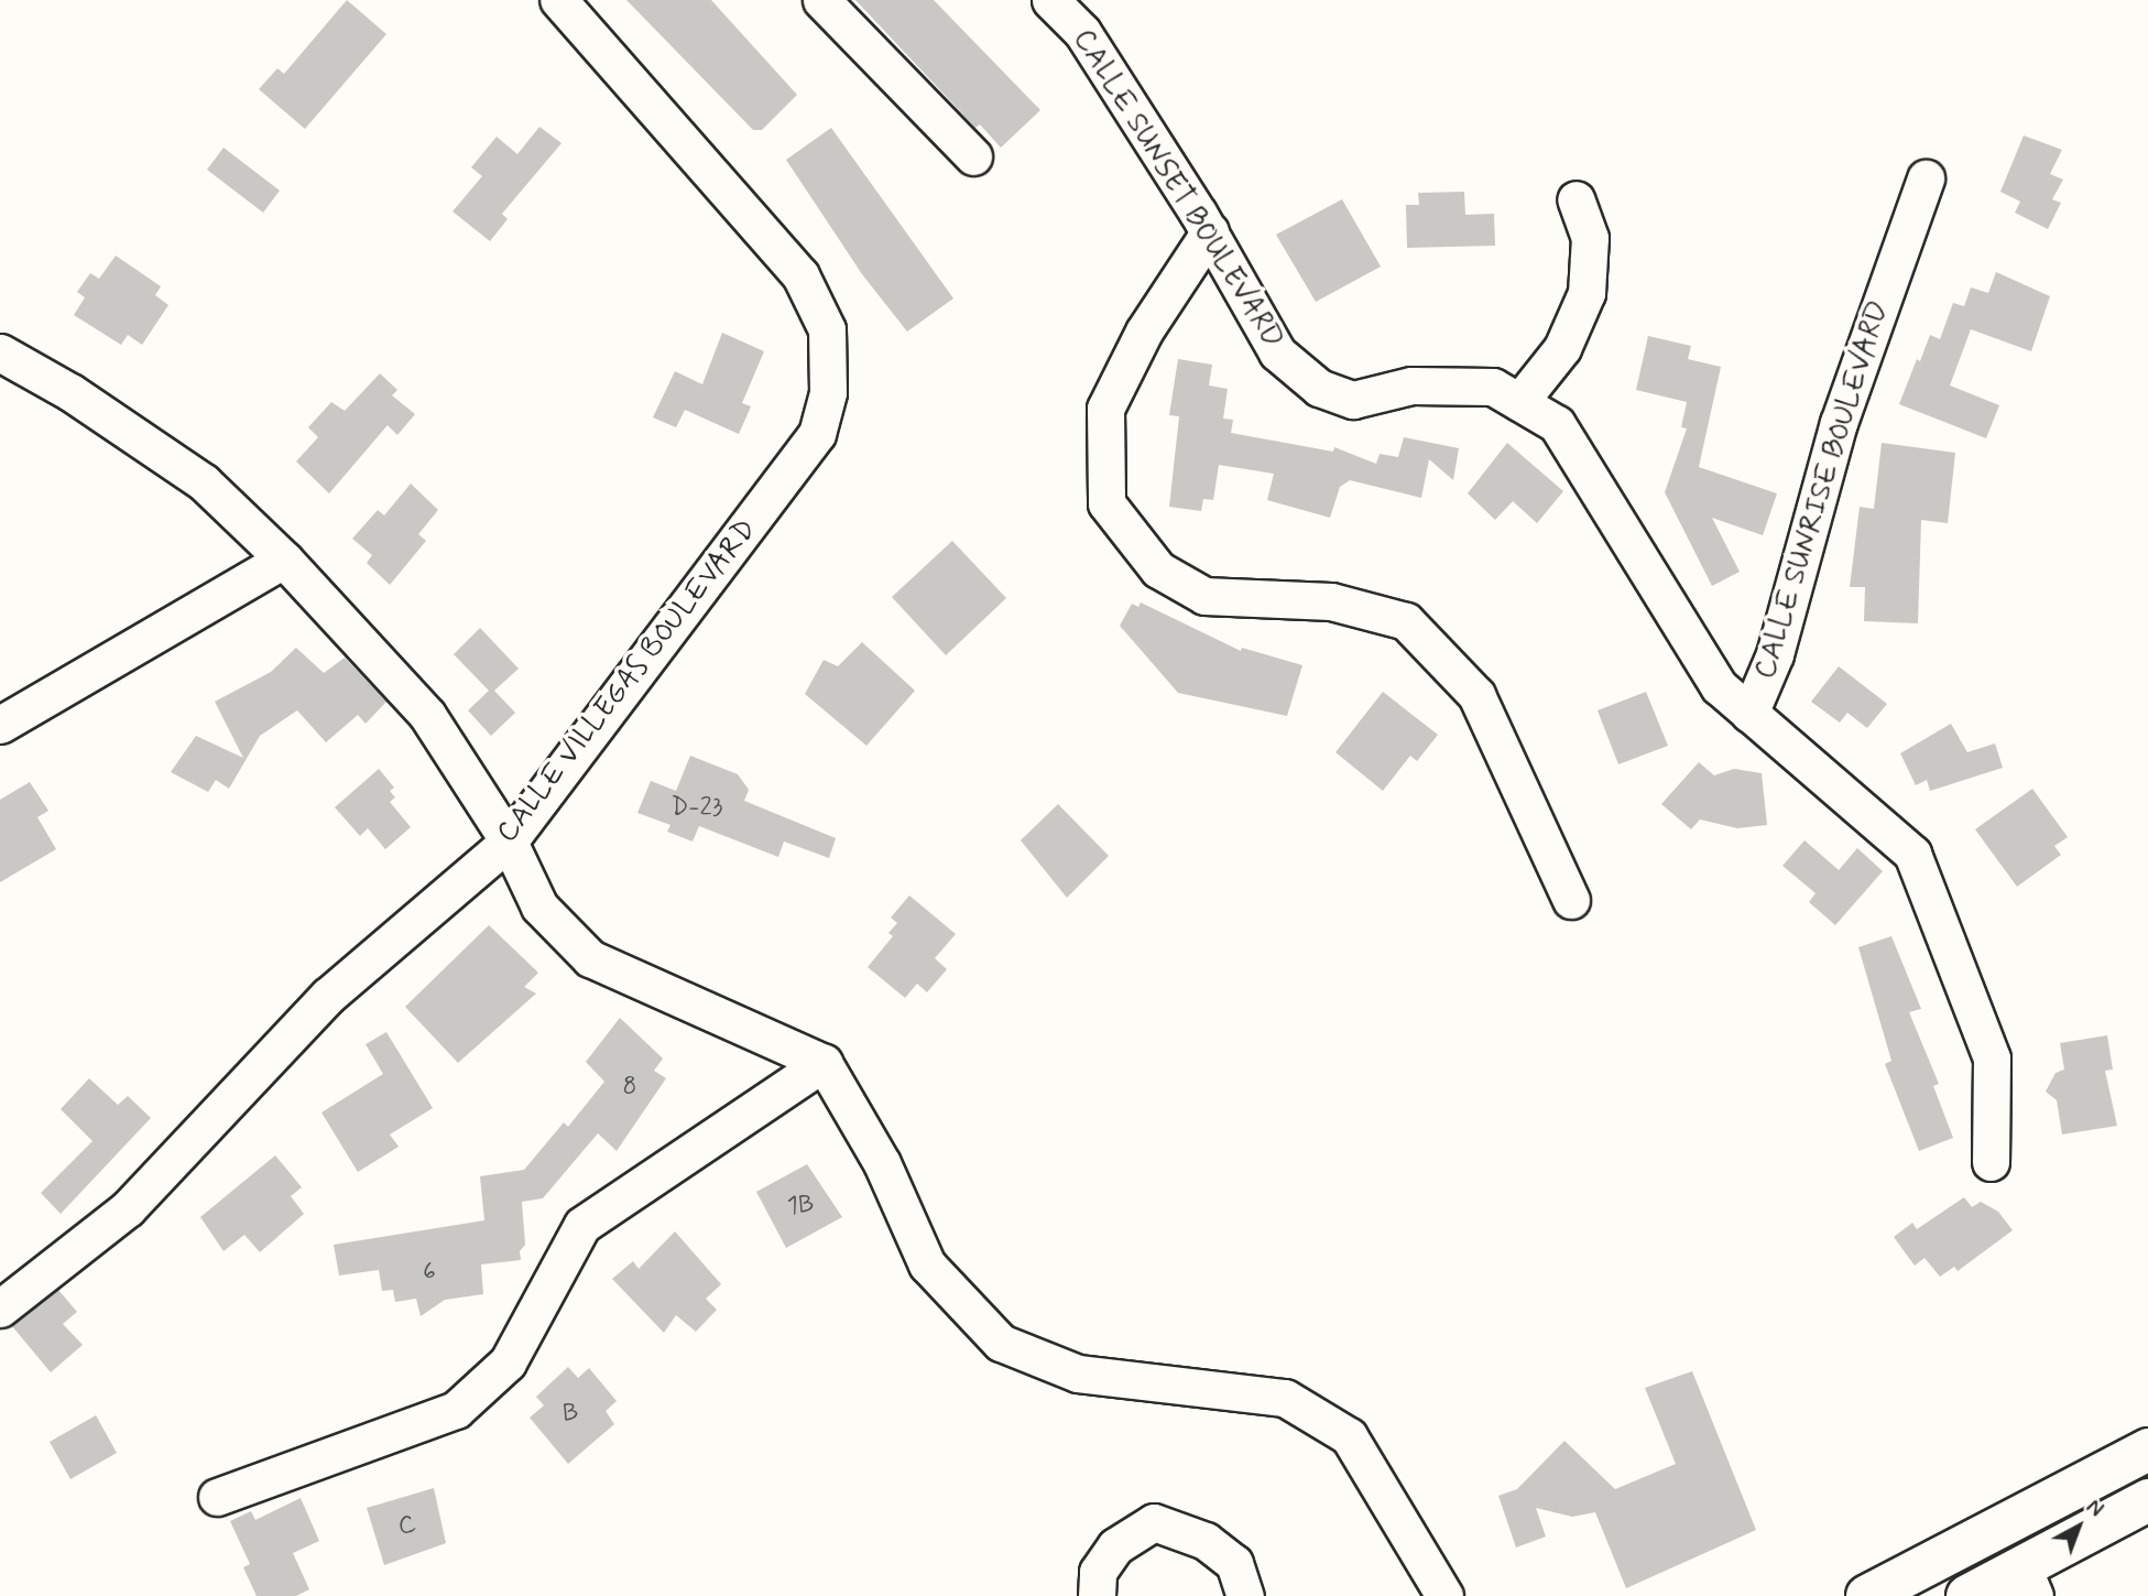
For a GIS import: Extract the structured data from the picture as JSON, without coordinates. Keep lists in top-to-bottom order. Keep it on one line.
{"streets":{"street":["CALLE SUNSET BOULEVARD","CALLE SUNRISE BOULEVARD","CALLE VILLEGAS BOULEVARD"]},"crossings":[["CALLE SUNSET BOULEVARD","CALLE SUNRISE BOULEVARD"]],"house_numbers":["D-23","8","1B","6","B","C"],"north":"top right"}
